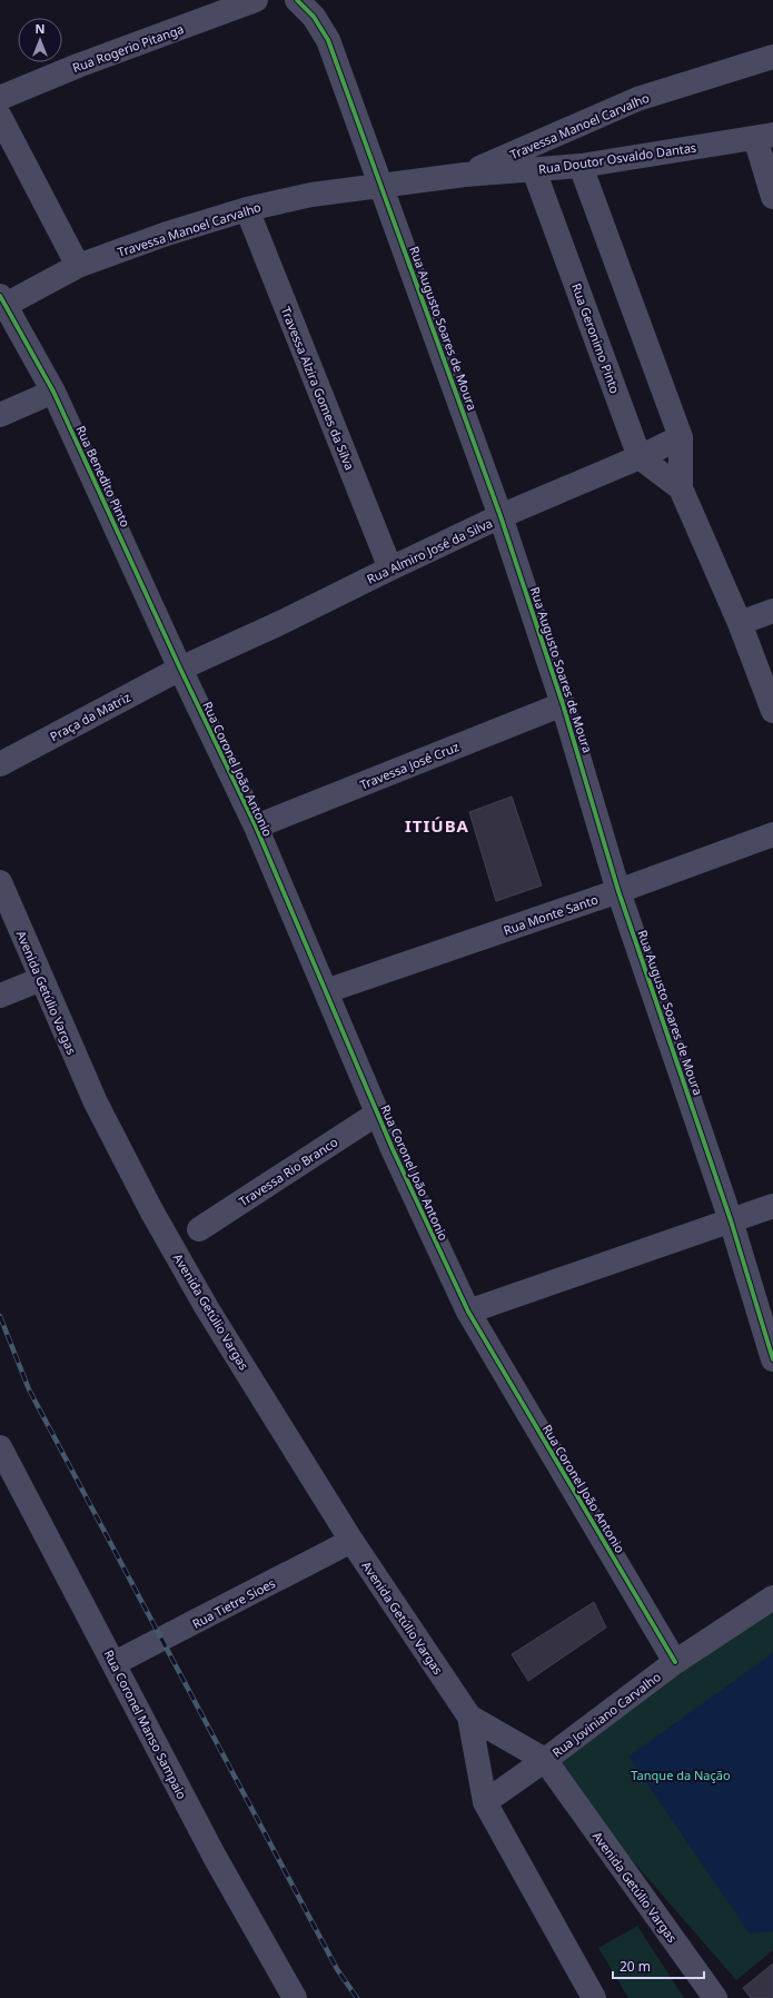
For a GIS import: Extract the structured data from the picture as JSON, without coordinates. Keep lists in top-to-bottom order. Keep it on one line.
{"streets":{"street":["Rua Rogerio Pitanga","Travessa Manoel Carvalho","Rua Doutor Osvaldo Dantas","Rua Augusto Soares de Moura","Rua Geronimo Pinto","Travessa Alzira Gomes da Silva","Rua Benedito Pinto","Rua Almiro José da Silva","Praça da Matriz","Travessa José Cruz","Rua Coronel João Antonio","Rua Monte Santo","Avenida Getúlio Vargas","Travessa Rio Branco","Rua Tietre Sioes","Rua Joviniano Carvalho","Rua Coronel Manso Sampaio"]},"crossings":[["Travessa Manoel Carvalho","Rua Doutor Osvaldo Dantas"],["Travessa Manoel Carvalho","Rua Augusto Soares de Moura"],["Travessa Manoel Carvalho","Travessa Alzira Gomes da Silva"],["Travessa Manoel Carvalho","Rua Benedito Pinto"],["Rua Doutor Osvaldo Dantas","Rua Augusto Soares de Moura"],["Rua Doutor Osvaldo Dantas","Rua Geronimo Pinto"],["Rua Augusto Soares de Moura","Rua Almiro José da Silva"],["Rua Augusto Soares de Moura","Travessa José Cruz"],["Rua Augusto Soares de Moura","Rua Monte Santo"],["Rua Geronimo Pinto","Rua Almiro José da Silva"],["Travessa Alzira Gomes da Silva","Rua Almiro José da Silva"],["Rua Benedito Pinto","Rua Almiro José da Silva"],["Rua Benedito Pinto","Praça da Matriz"],["Rua Benedito Pinto","Rua Coronel João Antonio"],["Rua Almiro José da Silva","Praça da Matriz"],["Rua Almiro José da Silva","Rua Coronel João Antonio"],["Praça da Matriz","Rua Coronel João Antonio"],["Travessa José Cruz","Rua Coronel João Antonio"],["Rua Coronel João Antonio","Rua Monte Santo"],["Rua Coronel João Antonio","Travessa Rio Branco"],["Rua Coronel João Antonio","Rua Joviniano Carvalho"],["Avenida Getúlio Vargas","Rua Tietre Sioes"],["Avenida Getúlio Vargas","Rua Joviniano Carvalho"],["Rua Tietre Sioes","Rua Coronel Manso Sampaio"]],"districts":["ITIÚBA"],"parks":["Tanque da Nação"],"scale_bar":"20 m","north":"top"}
